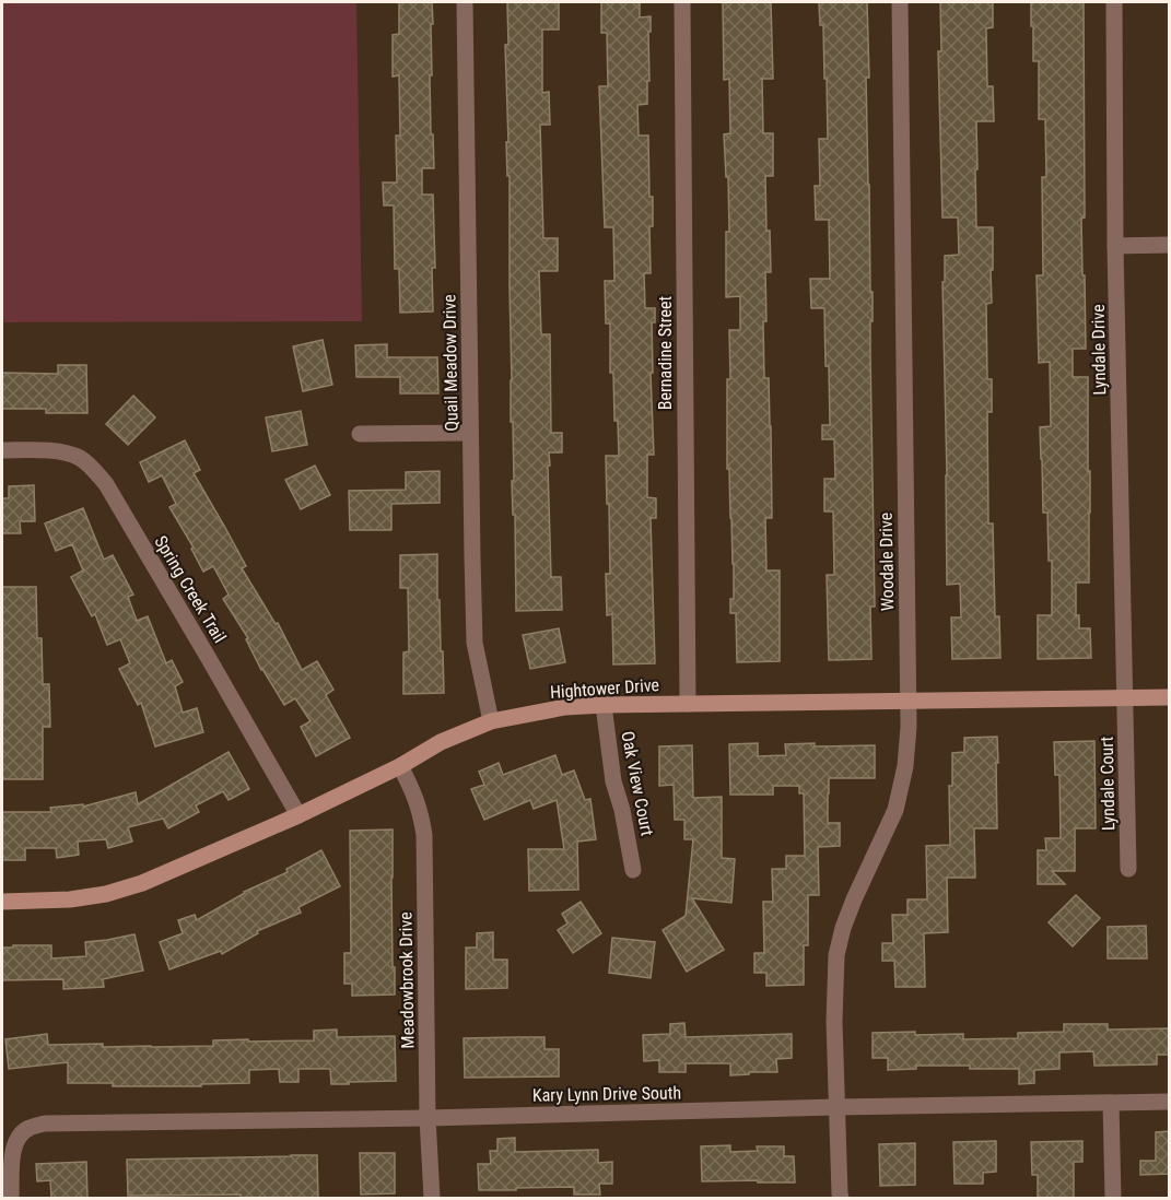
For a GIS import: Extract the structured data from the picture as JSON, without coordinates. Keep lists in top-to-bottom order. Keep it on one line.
{"streets":{"main road":["Hightower Drive"],"street":["Lyndale Drive","Bernadine Street","Quail Meadow Drive","Woodale Drive","Spring Creek Trail","Oak View Court","Lyndale Court","Meadowbrook Drive","Kary Lynn Drive South"]},"crossings":[["Lyndale Drive","Hightower Drive"],["Lyndale Drive","Lyndale Court"],["Bernadine Street","Hightower Drive"],["Quail Meadow Drive","Hightower Drive"],["Woodale Drive","Hightower Drive"],["Woodale Drive","Kary Lynn Drive South"],["Spring Creek Trail","Hightower Drive"],["Hightower Drive","Oak View Court"],["Hightower Drive","Lyndale Court"],["Hightower Drive","Meadowbrook Drive"],["Meadowbrook Drive","Kary Lynn Drive South"]]}
